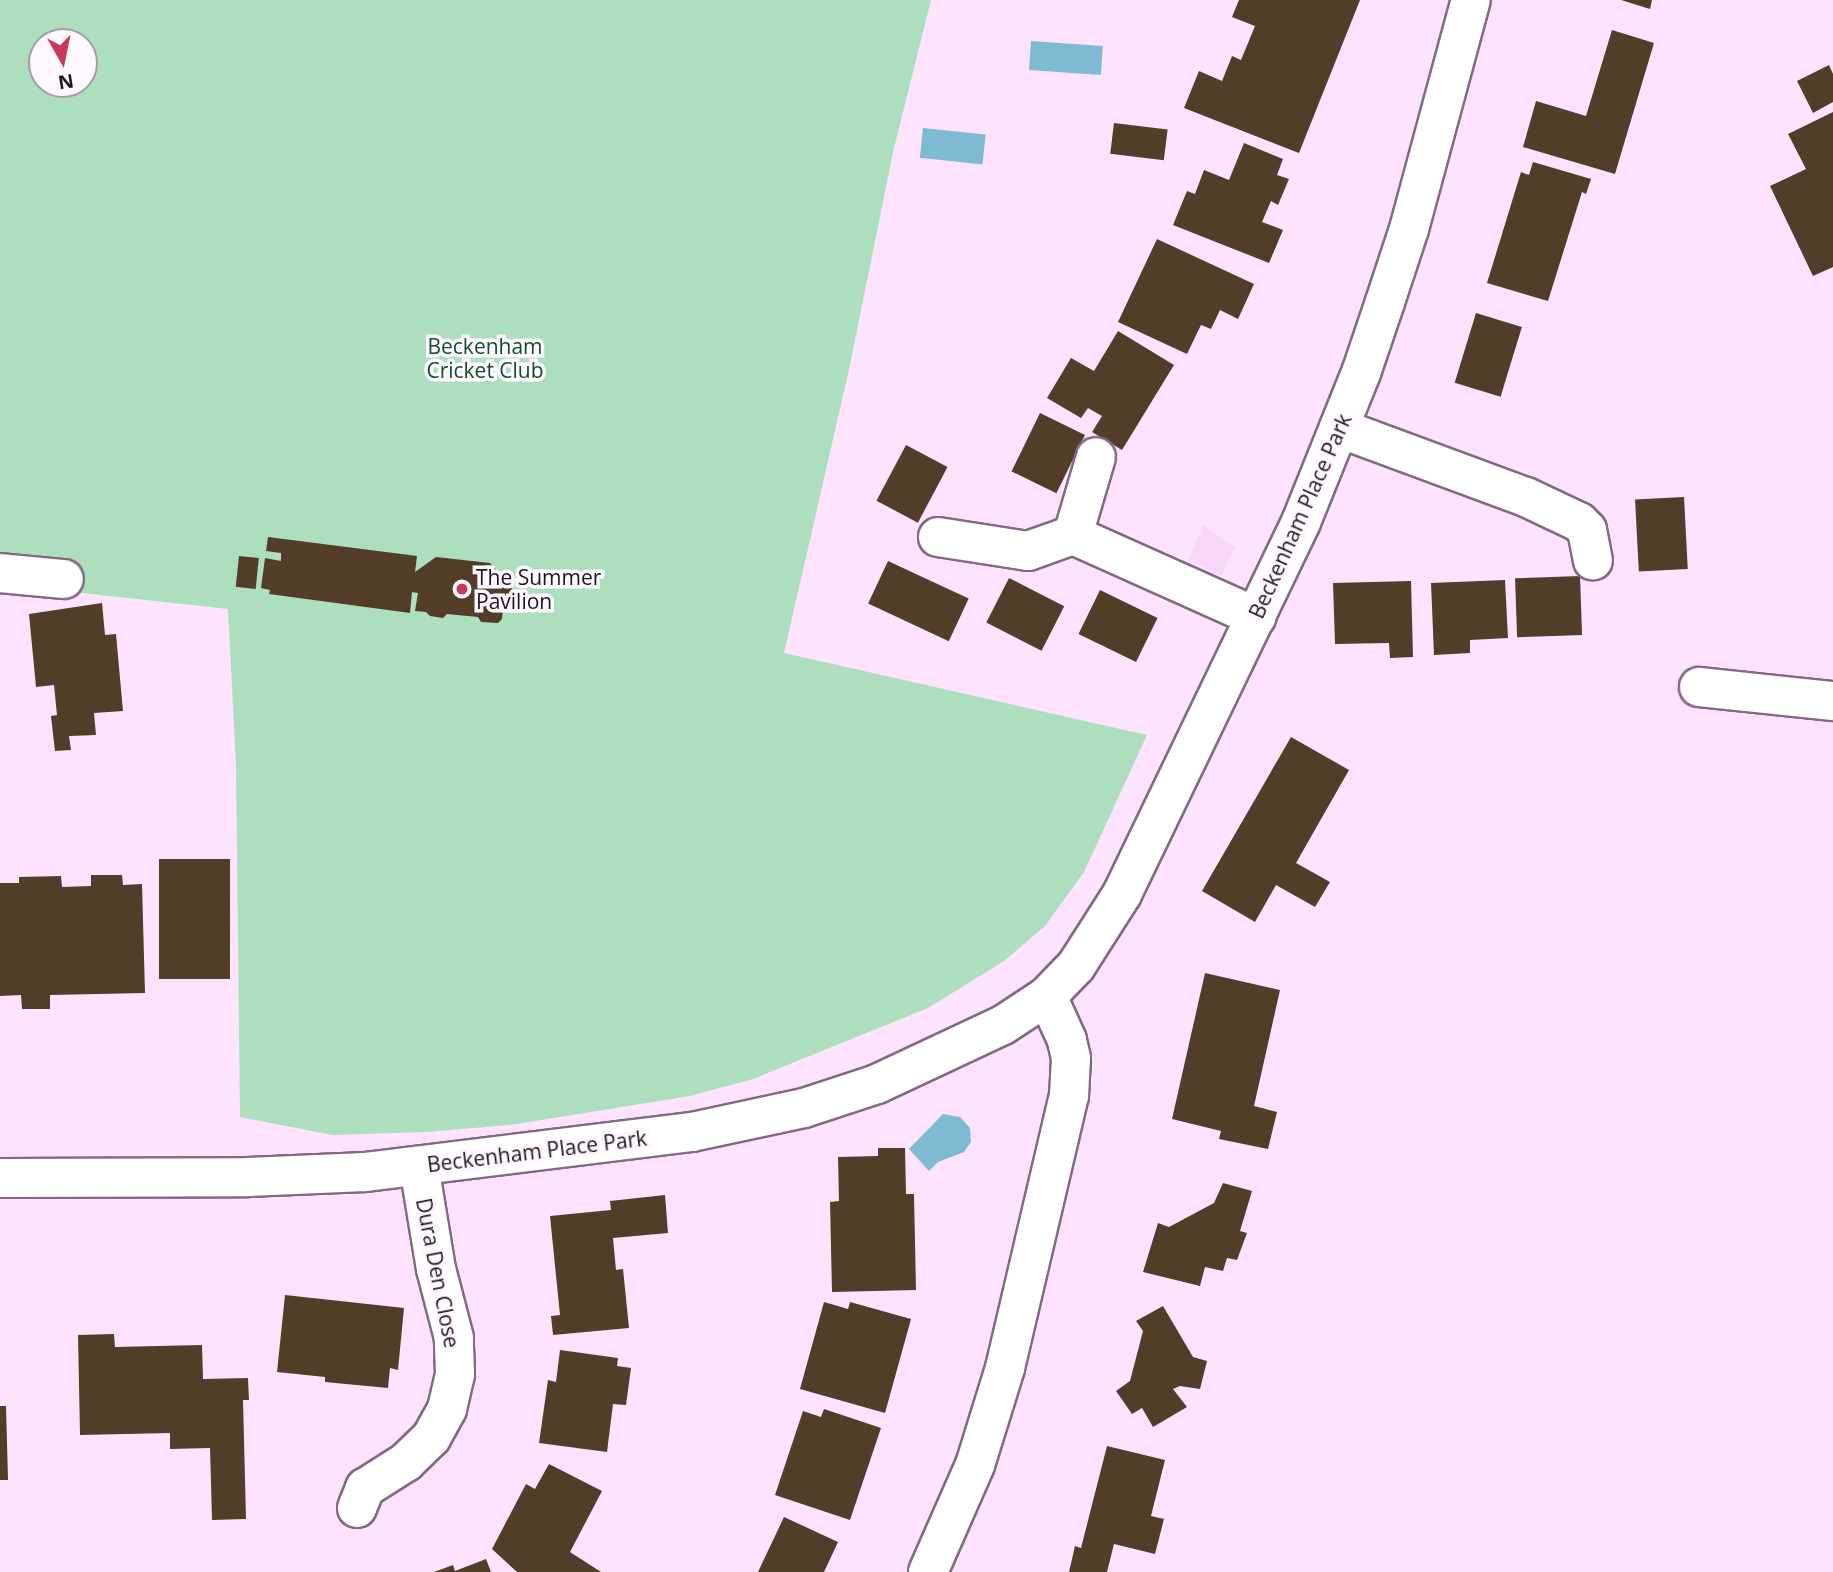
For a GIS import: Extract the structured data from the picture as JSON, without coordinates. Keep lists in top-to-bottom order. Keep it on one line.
{"streets":{"street":["Beckenham Place Park","Dura Den Close"]},"crossings":[["Beckenham Place Park","Dura Den Close"]],"parks":["Beckenham Cricket Club"],"places":["The Summer Pavilion"],"north":"bottom"}
